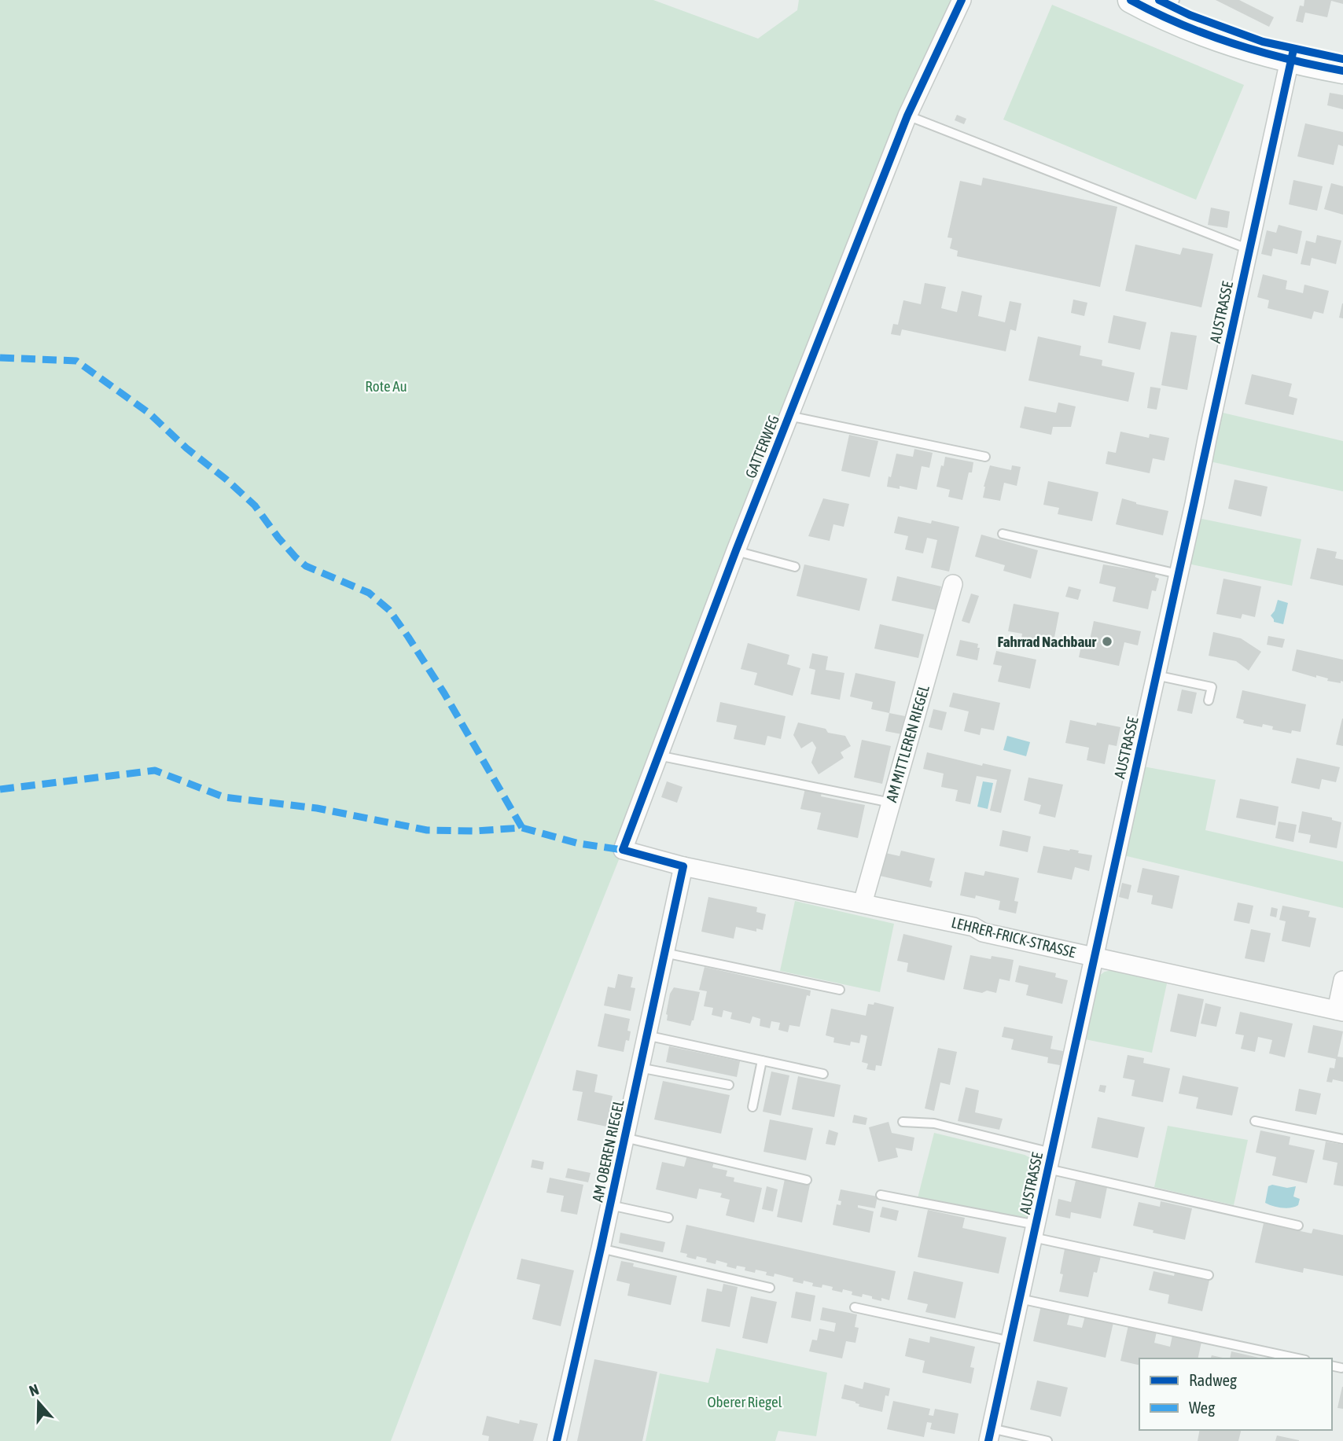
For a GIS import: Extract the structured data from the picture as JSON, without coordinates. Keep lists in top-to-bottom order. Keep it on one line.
{"streets":{"street":["AUSTRASSE","GATTERWEG","AM MITTLEREN RIEGEL","LEHRER-FRICK-STRASSE","AM OBEREN RIEGEL"]},"crossings":[["AUSTRASSE","LEHRER-FRICK-STRASSE"],["GATTERWEG","LEHRER-FRICK-STRASSE"],["GATTERWEG","AM OBEREN RIEGEL"],["AM MITTLEREN RIEGEL","LEHRER-FRICK-STRASSE"],["LEHRER-FRICK-STRASSE","AM OBEREN RIEGEL"]],"parks":["Rote Au","Oberer Riegel"],"places":["Fahrrad Nachbaur"],"legend":["Radweg","Weg"],"north":"top"}
